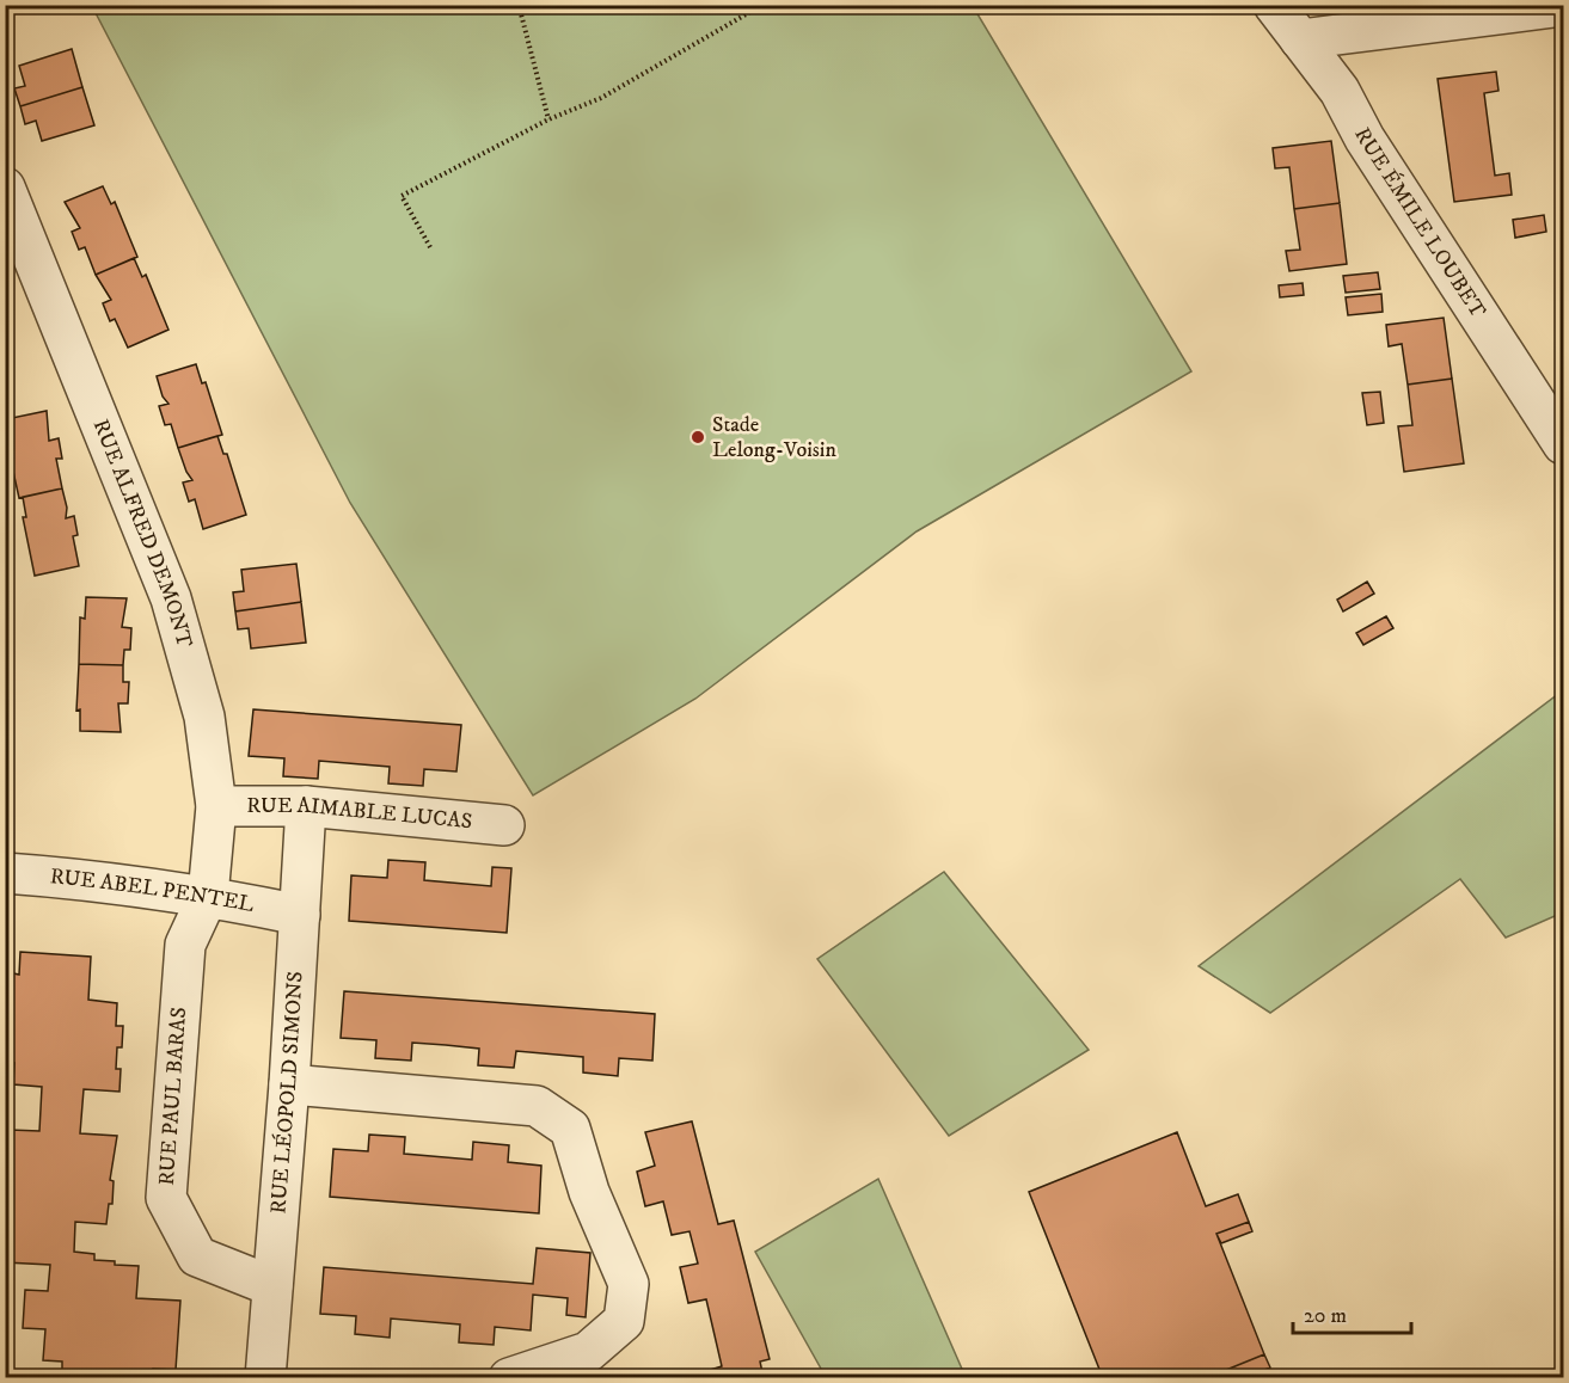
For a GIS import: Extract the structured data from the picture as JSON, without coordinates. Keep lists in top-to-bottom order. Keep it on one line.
{"streets":{"street":["RUE ÉMILE LOUBET","RUE ALFRED DEMONT","RUE AIMABLE LUCAS","RUE ABEL PENTEL","RUE LÉOPOLD SIMONS","RUE PAUL BARAS"]},"crossings":[["RUE ALFRED DEMONT","RUE AIMABLE LUCAS"],["RUE ALFRED DEMONT","RUE ABEL PENTEL"],["RUE ALFRED DEMONT","RUE PAUL BARAS"],["RUE AIMABLE LUCAS","RUE LÉOPOLD SIMONS"],["RUE ABEL PENTEL","RUE LÉOPOLD SIMONS"],["RUE ABEL PENTEL","RUE PAUL BARAS"],["RUE LÉOPOLD SIMONS","RUE PAUL BARAS"]],"places":["Stade Lelong-Voisin"],"scale_bar":"20 m"}
